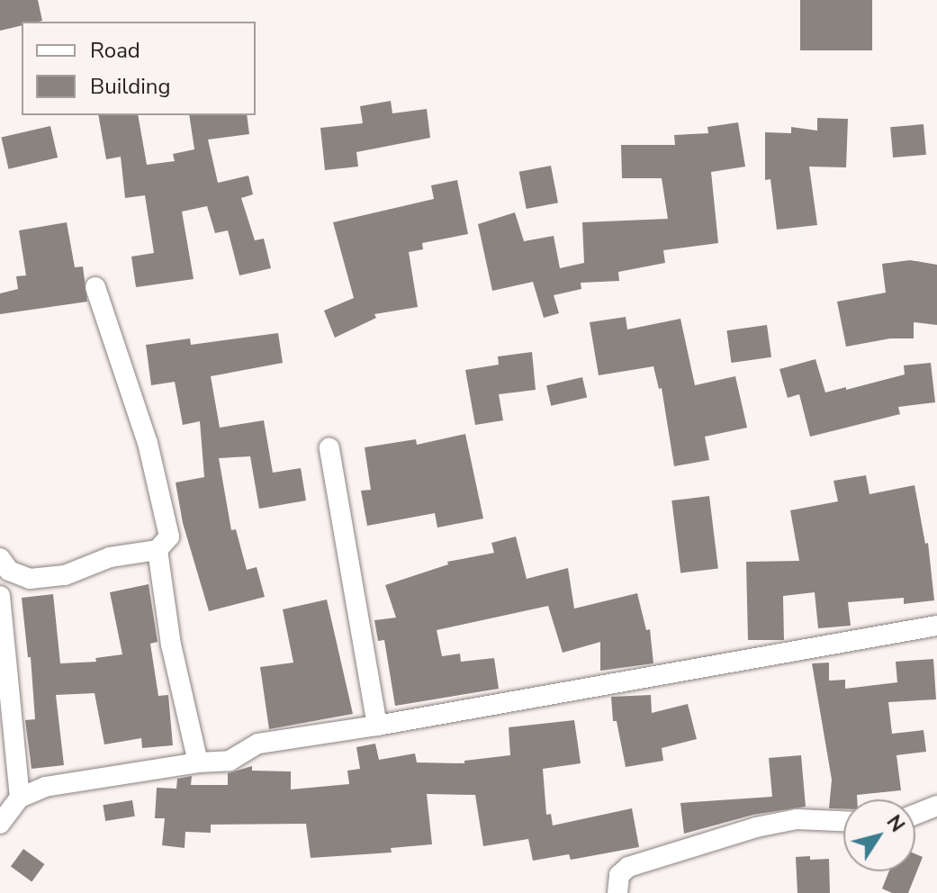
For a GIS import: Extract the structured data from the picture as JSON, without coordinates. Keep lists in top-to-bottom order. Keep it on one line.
{"legend":["Road","Building"],"north":"top right"}
